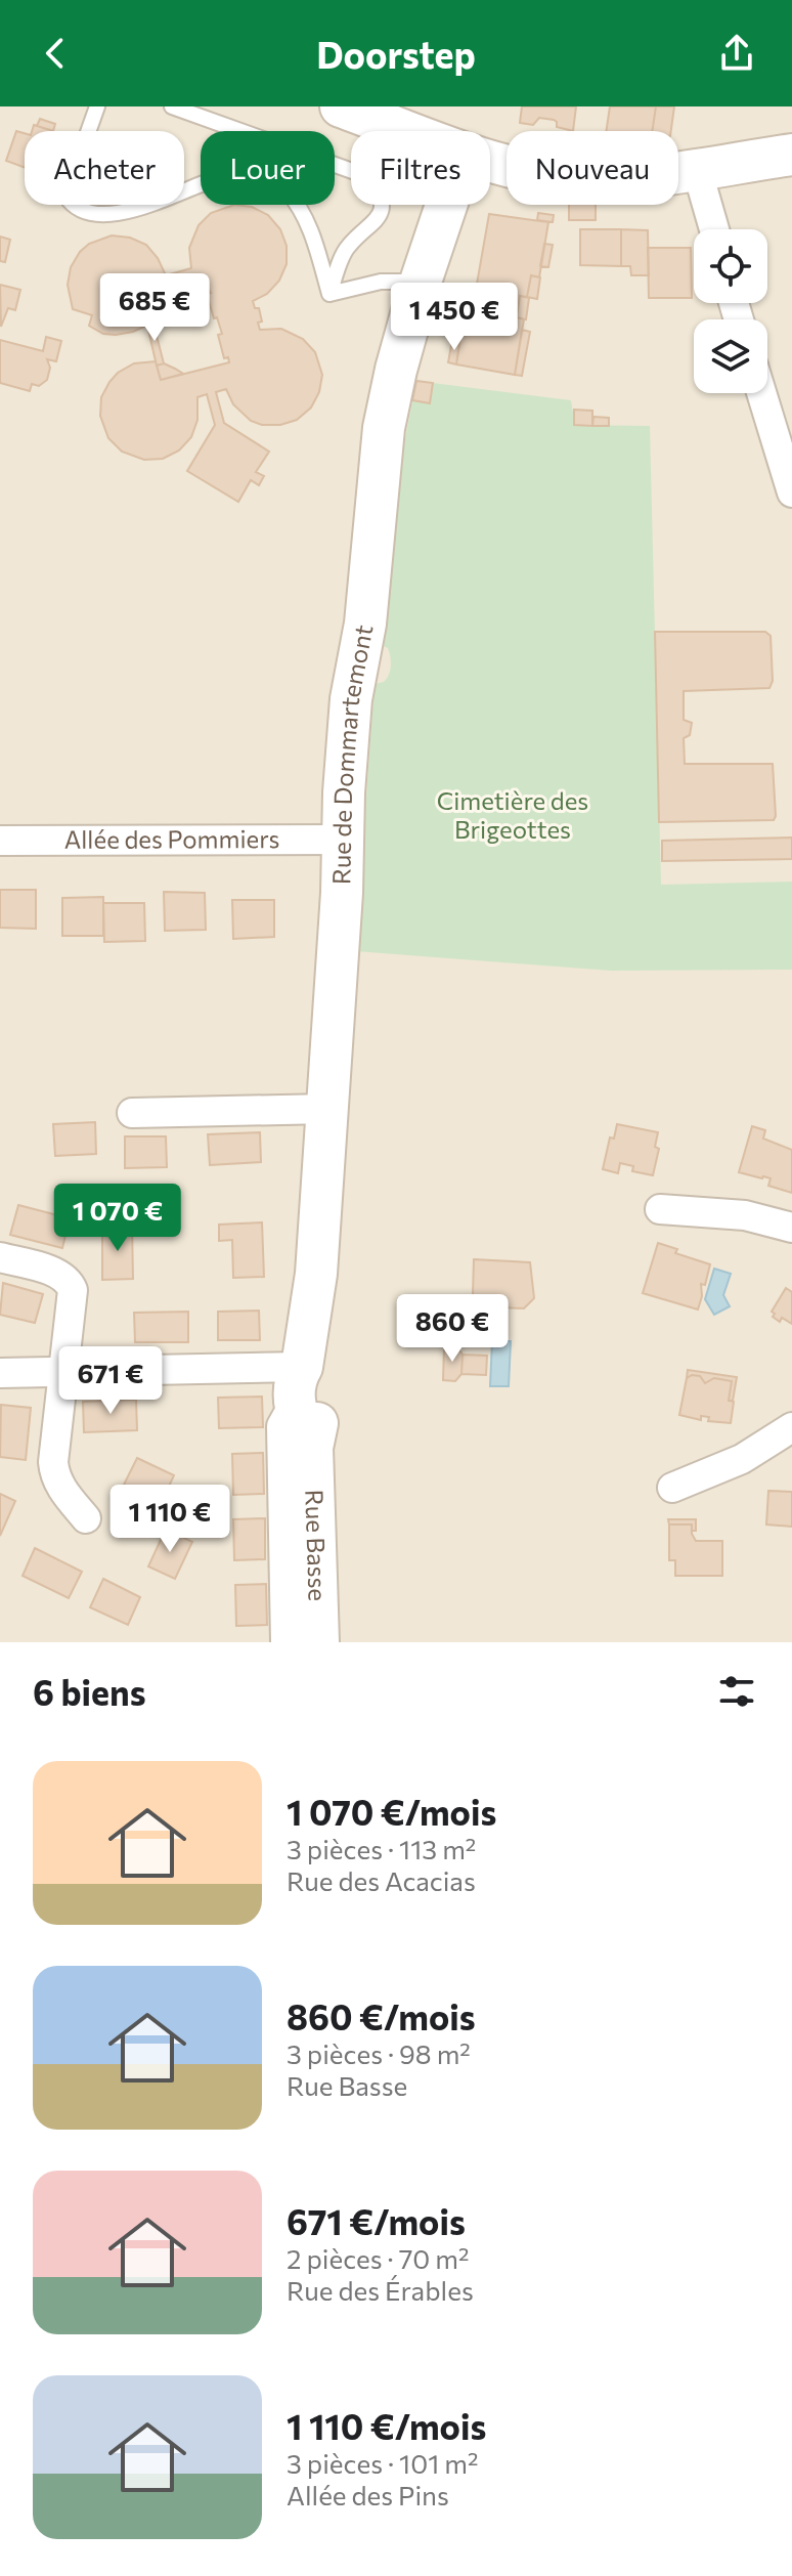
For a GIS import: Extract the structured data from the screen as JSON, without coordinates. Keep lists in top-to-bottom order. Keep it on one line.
{"streets":{"street":["Rue de Dommartemont","Allée des Pommiers","Rue Basse"]},"crossings":[["Rue de Dommartemont","Allée des Pommiers"],["Rue de Dommartemont","Rue Basse"]],"parks":["Cimetière des Brigeottes"],"page":{"header":"Doorstep","chip":["Acheter","Louer","Filtres","Nouveau"],"price":["685 €","1 450 €","1 070 €","860 €","671 €","1 110 €"],"heading":"6 biens","list":[{"name":"1 070 €/mois","note":"3 pièces · 113 m² · Rue des Acacias"},{"name":"860 €/mois","note":"3 pièces · 98 m² · Rue Basse"},{"name":"671 €/mois","note":"2 pièces · 70 m² · Rue des Érables"},{"name":"1 110 €/mois","note":"3 pièces · 101 m² · Allée des Pins"}]}}
